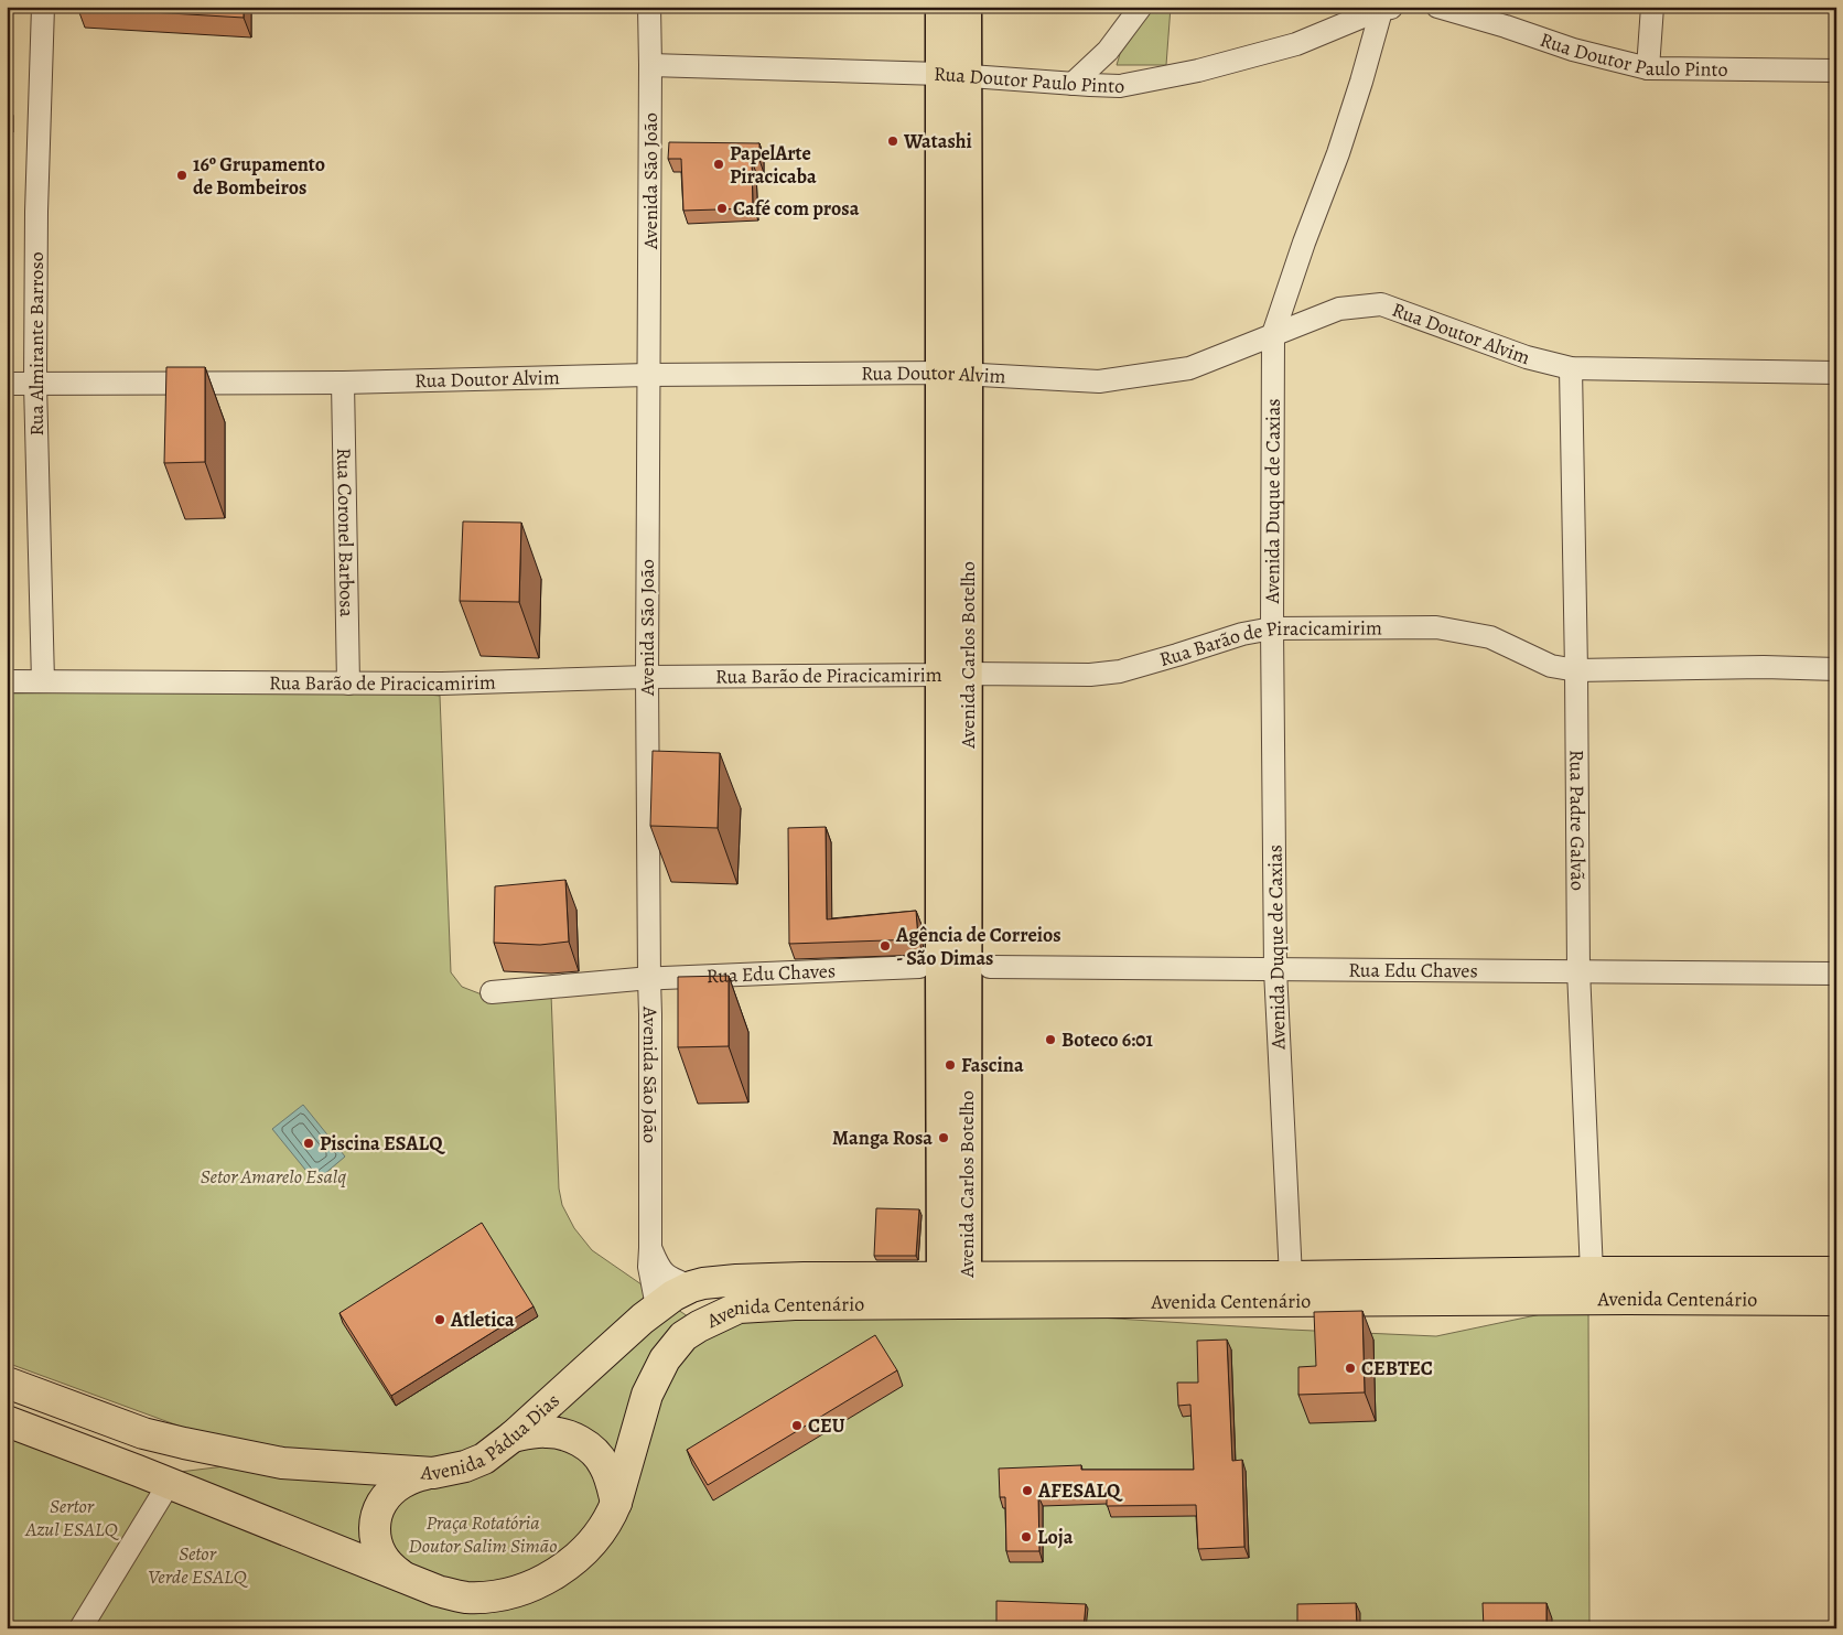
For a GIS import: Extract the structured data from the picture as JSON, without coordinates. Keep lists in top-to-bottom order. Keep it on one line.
{"streets":{"highway":["Avenida Centenário","Avenida Pádua Dias"],"main road":["Avenida Carlos Botelho"],"street":["Rua Doutor Paulo Pinto","Avenida São João","Rua Doutor Alvim","Rua Almirante Barroso","Avenida Duque de Caxias","Rua Coronel Barbosa","Rua Barão de Piracicamirim","Rua Padre Galvão","Rua Edu Chaves"]},"crossings":[["Rua Doutor Paulo Pinto","Avenida São João"],["Rua Doutor Paulo Pinto","Avenida Duque de Caxias"],["Rua Doutor Paulo Pinto","Avenida Carlos Botelho"],["Avenida São João","Rua Doutor Alvim"],["Avenida São João","Rua Barão de Piracicamirim"],["Avenida São João","Rua Edu Chaves"],["Avenida São João","Avenida Pádua Dias"],["Rua Doutor Alvim","Rua Almirante Barroso"],["Rua Doutor Alvim","Avenida Duque de Caxias"],["Rua Doutor Alvim","Rua Coronel Barbosa"],["Rua Doutor Alvim","Avenida Carlos Botelho"],["Rua Doutor Alvim","Rua Padre Galvão"],["Rua Almirante Barroso","Rua Barão de Piracicamirim"],["Avenida Duque de Caxias","Rua Barão de Piracicamirim"],["Avenida Duque de Caxias","Rua Edu Chaves"],["Avenida Duque de Caxias","Avenida Centenário"],["Rua Coronel Barbosa","Rua Barão de Piracicamirim"],["Rua Barão de Piracicamirim","Avenida Carlos Botelho"],["Rua Barão de Piracicamirim","Rua Padre Galvão"],["Avenida Carlos Botelho","Avenida Centenário"],["Avenida Carlos Botelho","Avenida Pádua Dias"],["Rua Padre Galvão","Rua Edu Chaves"],["Rua Padre Galvão","Avenida Centenário"],["Avenida Centenário","Avenida Pádua Dias"]],"parks":["Setor Amarelo Esalq","Sertor Azul ESALQ","Praça Rotatória Doutor Salim Simão","Setor Verde ESALQ"],"places":["Watashi","PapelArte Piracicaba","16º Grupamento de Bombeiros","Café com prosa","Agência de Correios - São Dimas","Boteco 6:01","Fascina","Manga Rosa","Piscina ESALQ","Atletica","CEBTEC","CEU","AFESALQ","Loja"]}
